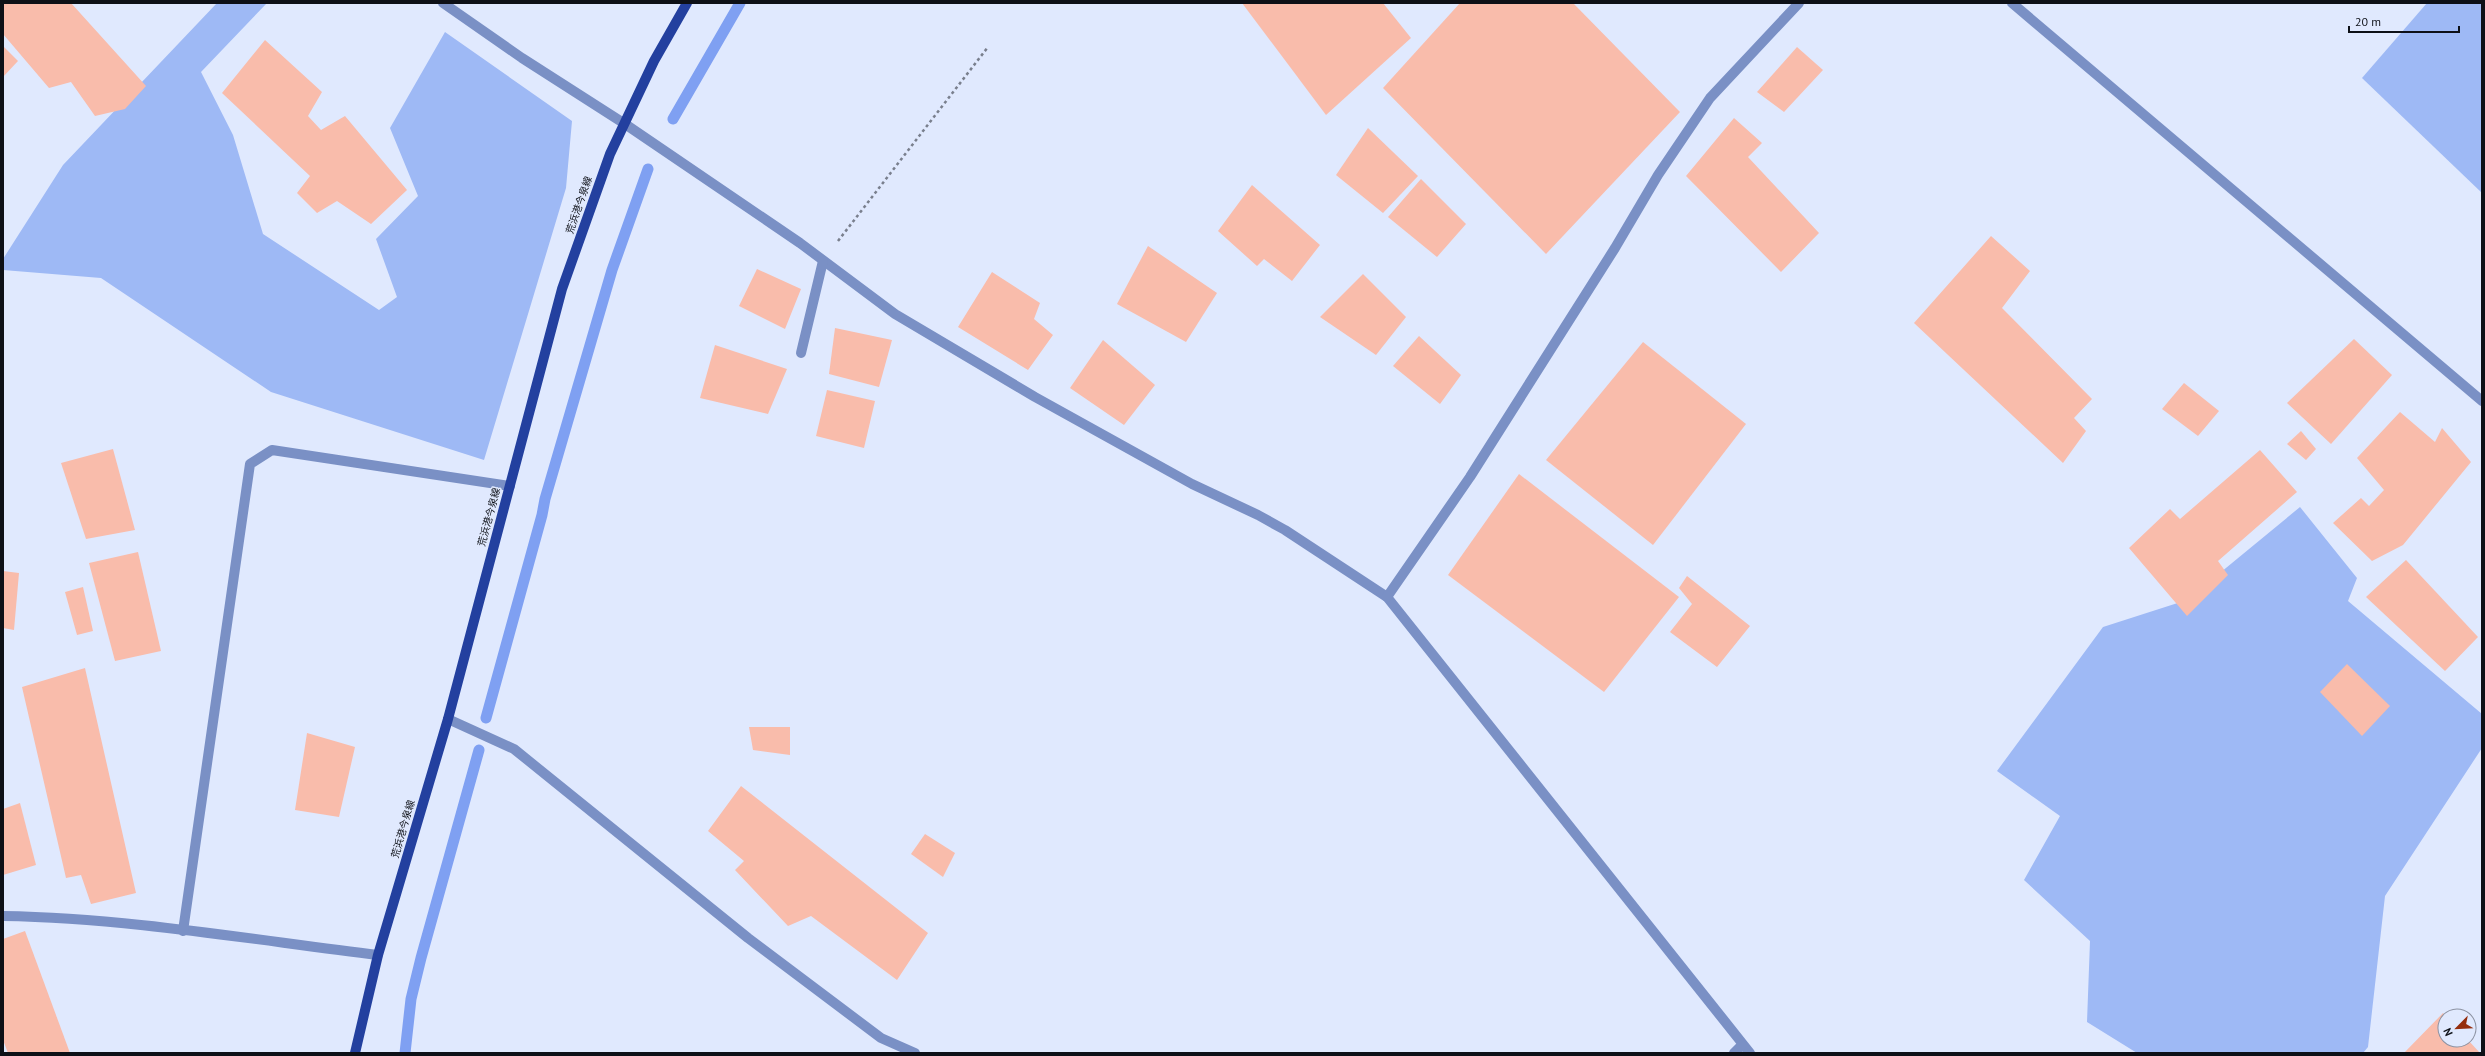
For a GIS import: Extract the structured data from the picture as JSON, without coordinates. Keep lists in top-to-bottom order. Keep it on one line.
{"streets":{"main road":["荒浜港今泉線"]},"scale_bar":"20 m","north":"bottom left"}
